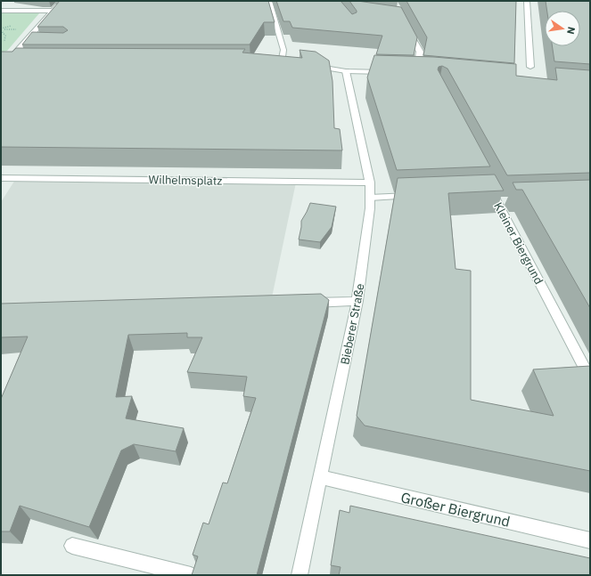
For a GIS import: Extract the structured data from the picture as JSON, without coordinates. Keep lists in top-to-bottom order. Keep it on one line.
{"streets":{"street":["Wilhelmsplatz","Kleiner Biergrund","Bieberer Straße","Großer Biergrund"]},"crossings":[["Wilhelmsplatz","Bieberer Straße"],["Bieberer Straße","Großer Biergrund"]],"north":"right"}
